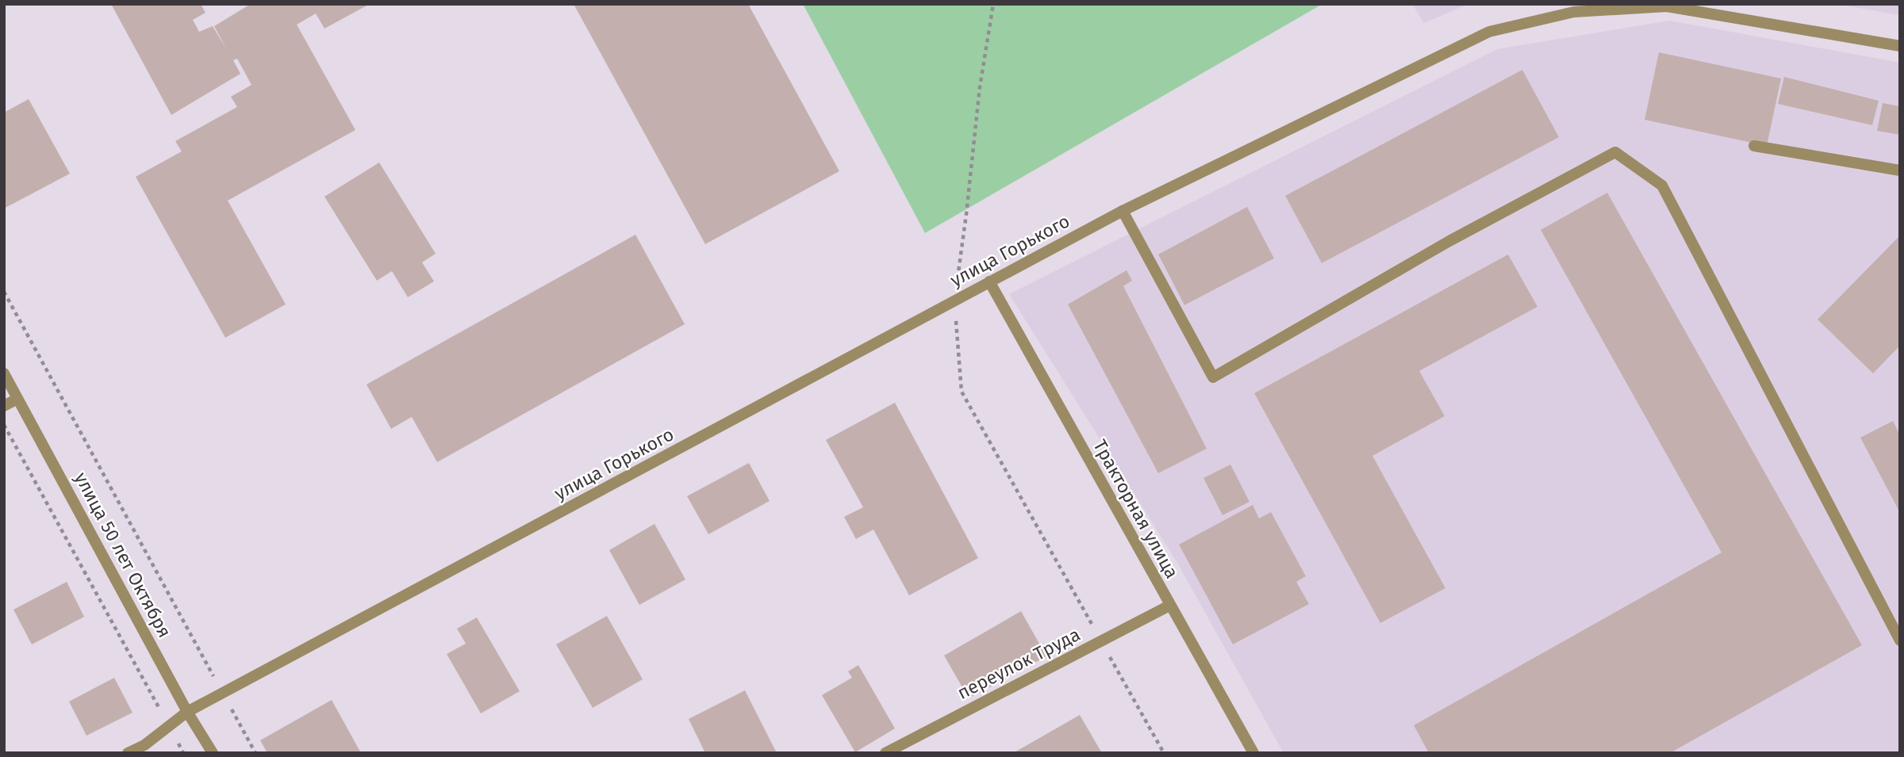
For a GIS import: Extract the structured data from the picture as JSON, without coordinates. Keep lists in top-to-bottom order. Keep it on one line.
{"streets":{"street":["улица Горького","Тракторная улица","улица 50 лет Октября","переулок Труда"]},"crossings":[["улица Горького","Тракторная улица"],["улица Горького","улица 50 лет Октября"],["Тракторная улица","переулок Труда"]]}
